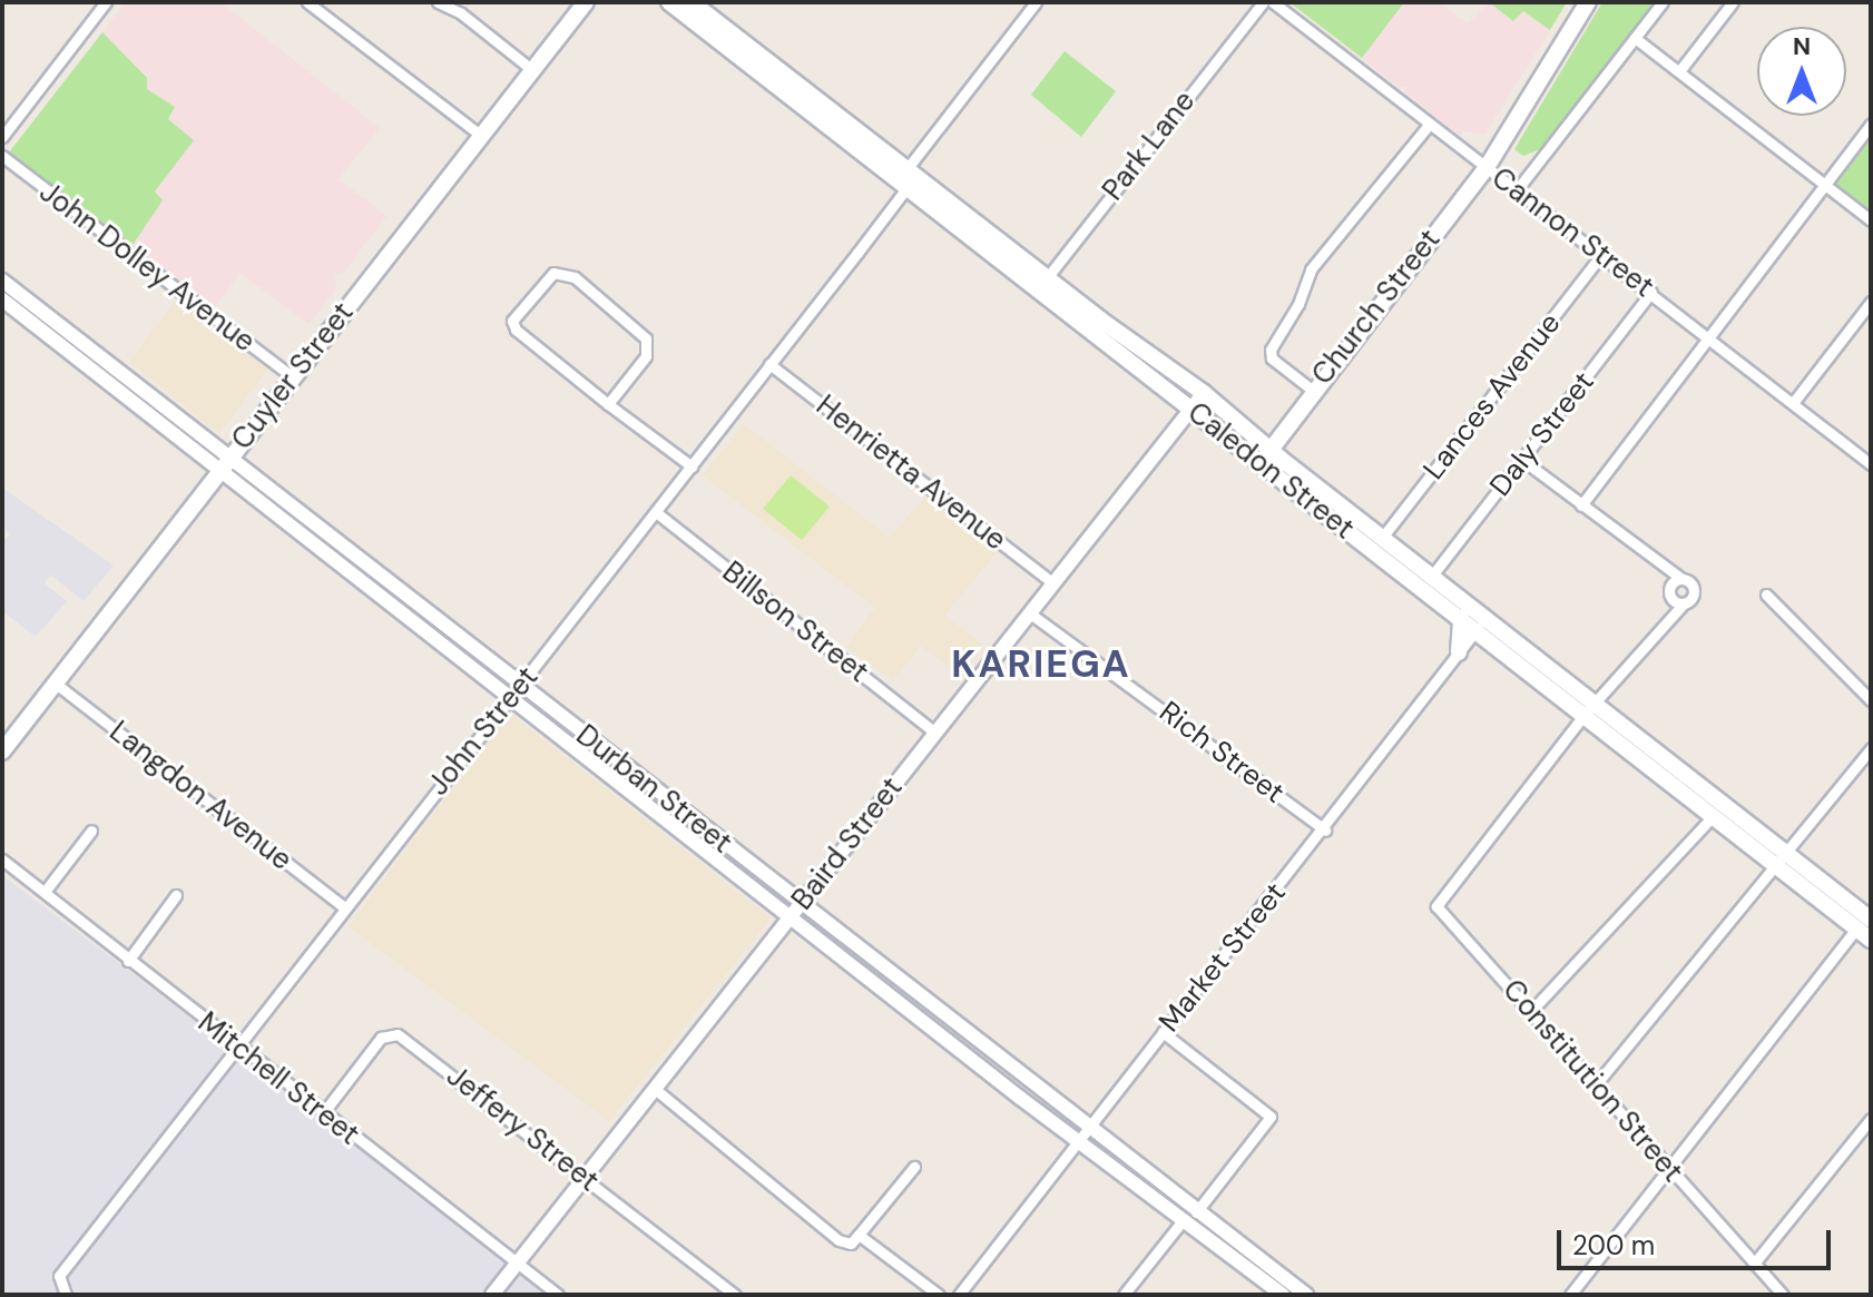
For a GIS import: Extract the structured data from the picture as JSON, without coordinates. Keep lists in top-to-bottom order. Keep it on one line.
{"streets":{"main road":["Church Street","Cuyler Street","Caledon Street"],"street":["Park Lane","Cannon Street","John Dolley Avenue","Lances Avenue","Daly Street","Henrietta Avenue","Billson Street","John Street","Rich Street","Durban Street","Langdon Avenue","Baird Street","Market Street","Mitchell Street","Constitution Street","Jeffery Street"]},"crossings":[["Park Lane","Caledon Street"],["Cannon Street","Church Street"],["Cannon Street","Lances Avenue"],["Cannon Street","Daly Street"],["John Dolley Avenue","Cuyler Street"],["Church Street","Caledon Street"],["Cuyler Street","Durban Street"],["Cuyler Street","Langdon Avenue"],["Lances Avenue","Caledon Street"],["Daly Street","Caledon Street"],["Caledon Street","John Street"],["Caledon Street","Baird Street"],["Caledon Street","Market Street"],["Caledon Street","Constitution Street"],["Henrietta Avenue","John Street"],["Henrietta Avenue","Baird Street"],["Billson Street","John Street"],["Billson Street","Baird Street"],["John Street","Durban Street"],["John Street","Langdon Avenue"],["John Street","Mitchell Street"],["Rich Street","Baird Street"],["Rich Street","Market Street"],["Durban Street","Baird Street"],["Durban Street","Market Street"],["Baird Street","Mitchell Street"],["Baird Street","Jeffery Street"],["Mitchell Street","Jeffery Street"]],"districts":["KARIEGA"],"scale_bar":"200 m","north":"top"}
